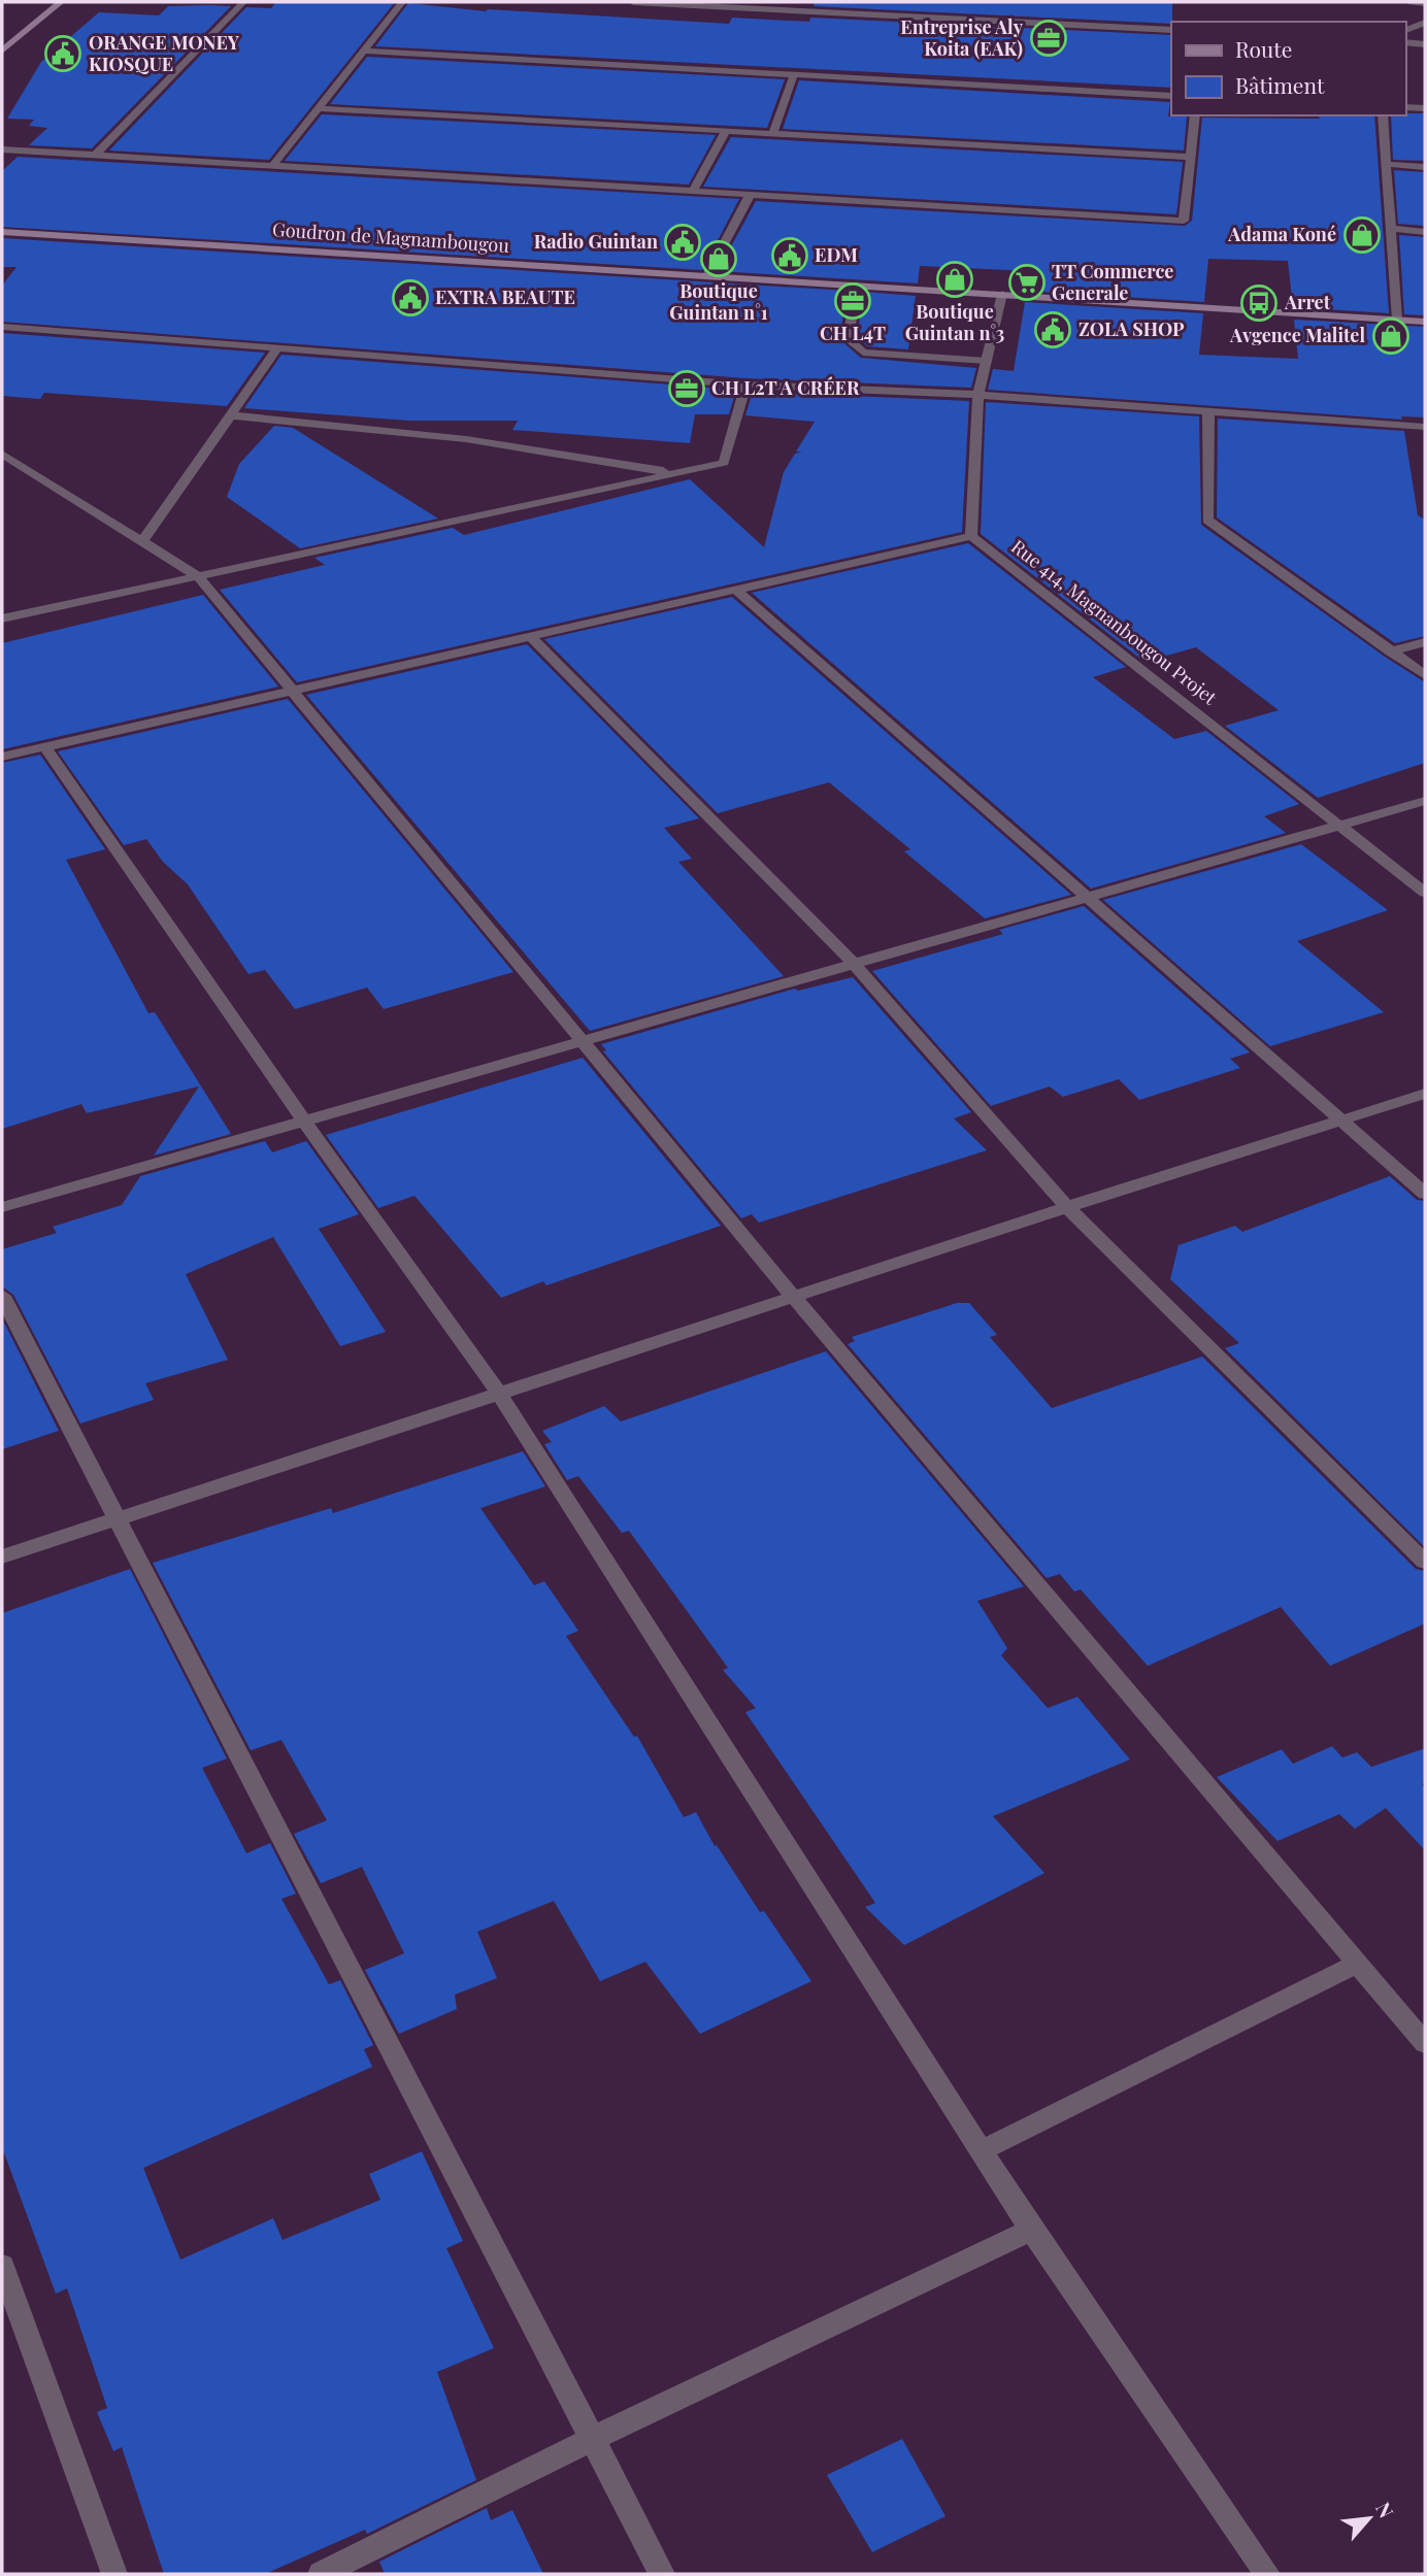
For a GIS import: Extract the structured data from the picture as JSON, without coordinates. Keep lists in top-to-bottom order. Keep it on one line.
{"streets":{"street":["Goudron de Magnambougou","Rue 414, Magnanbougou Projet"]},"places":{"office":["Entreprise Aly Koita (EAK)","CH L4T","CH L2T A CRÉER"],"public building":["ORANGE MONEY KIOSQUE","Radio Guintan","EDM","EXTRA BEAUTE","ZOLA SHOP"],"shop":["Adama Koné","Boutique Guintan n°1","Boutique Guintan n°3","Avgence Malitel"],"supermarket":["TT Commerce Generale"],"bus stop":["Arret"]},"legend":["Route","Bâtiment"],"north":"top right"}
